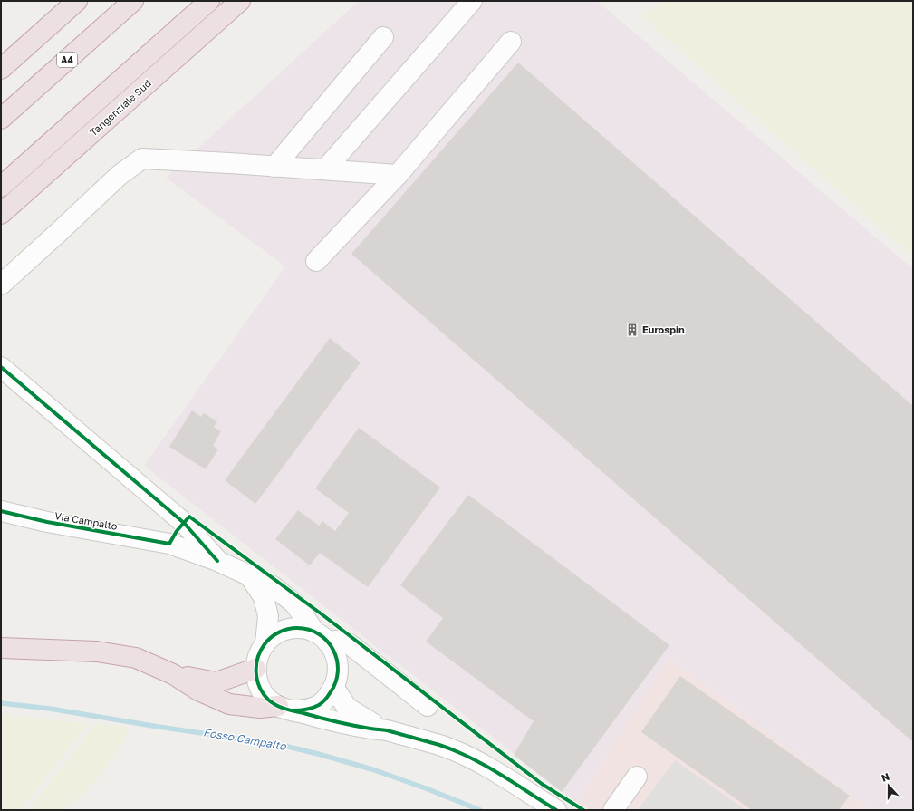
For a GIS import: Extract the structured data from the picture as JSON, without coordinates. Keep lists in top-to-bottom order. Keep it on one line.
{"streets":{"highway":["A4","Tangenziale Sud"],"street":["Via Campalto"]},"water":["Fosso Campalto"],"places":{"building":["Eurospin"]},"north":"top"}
